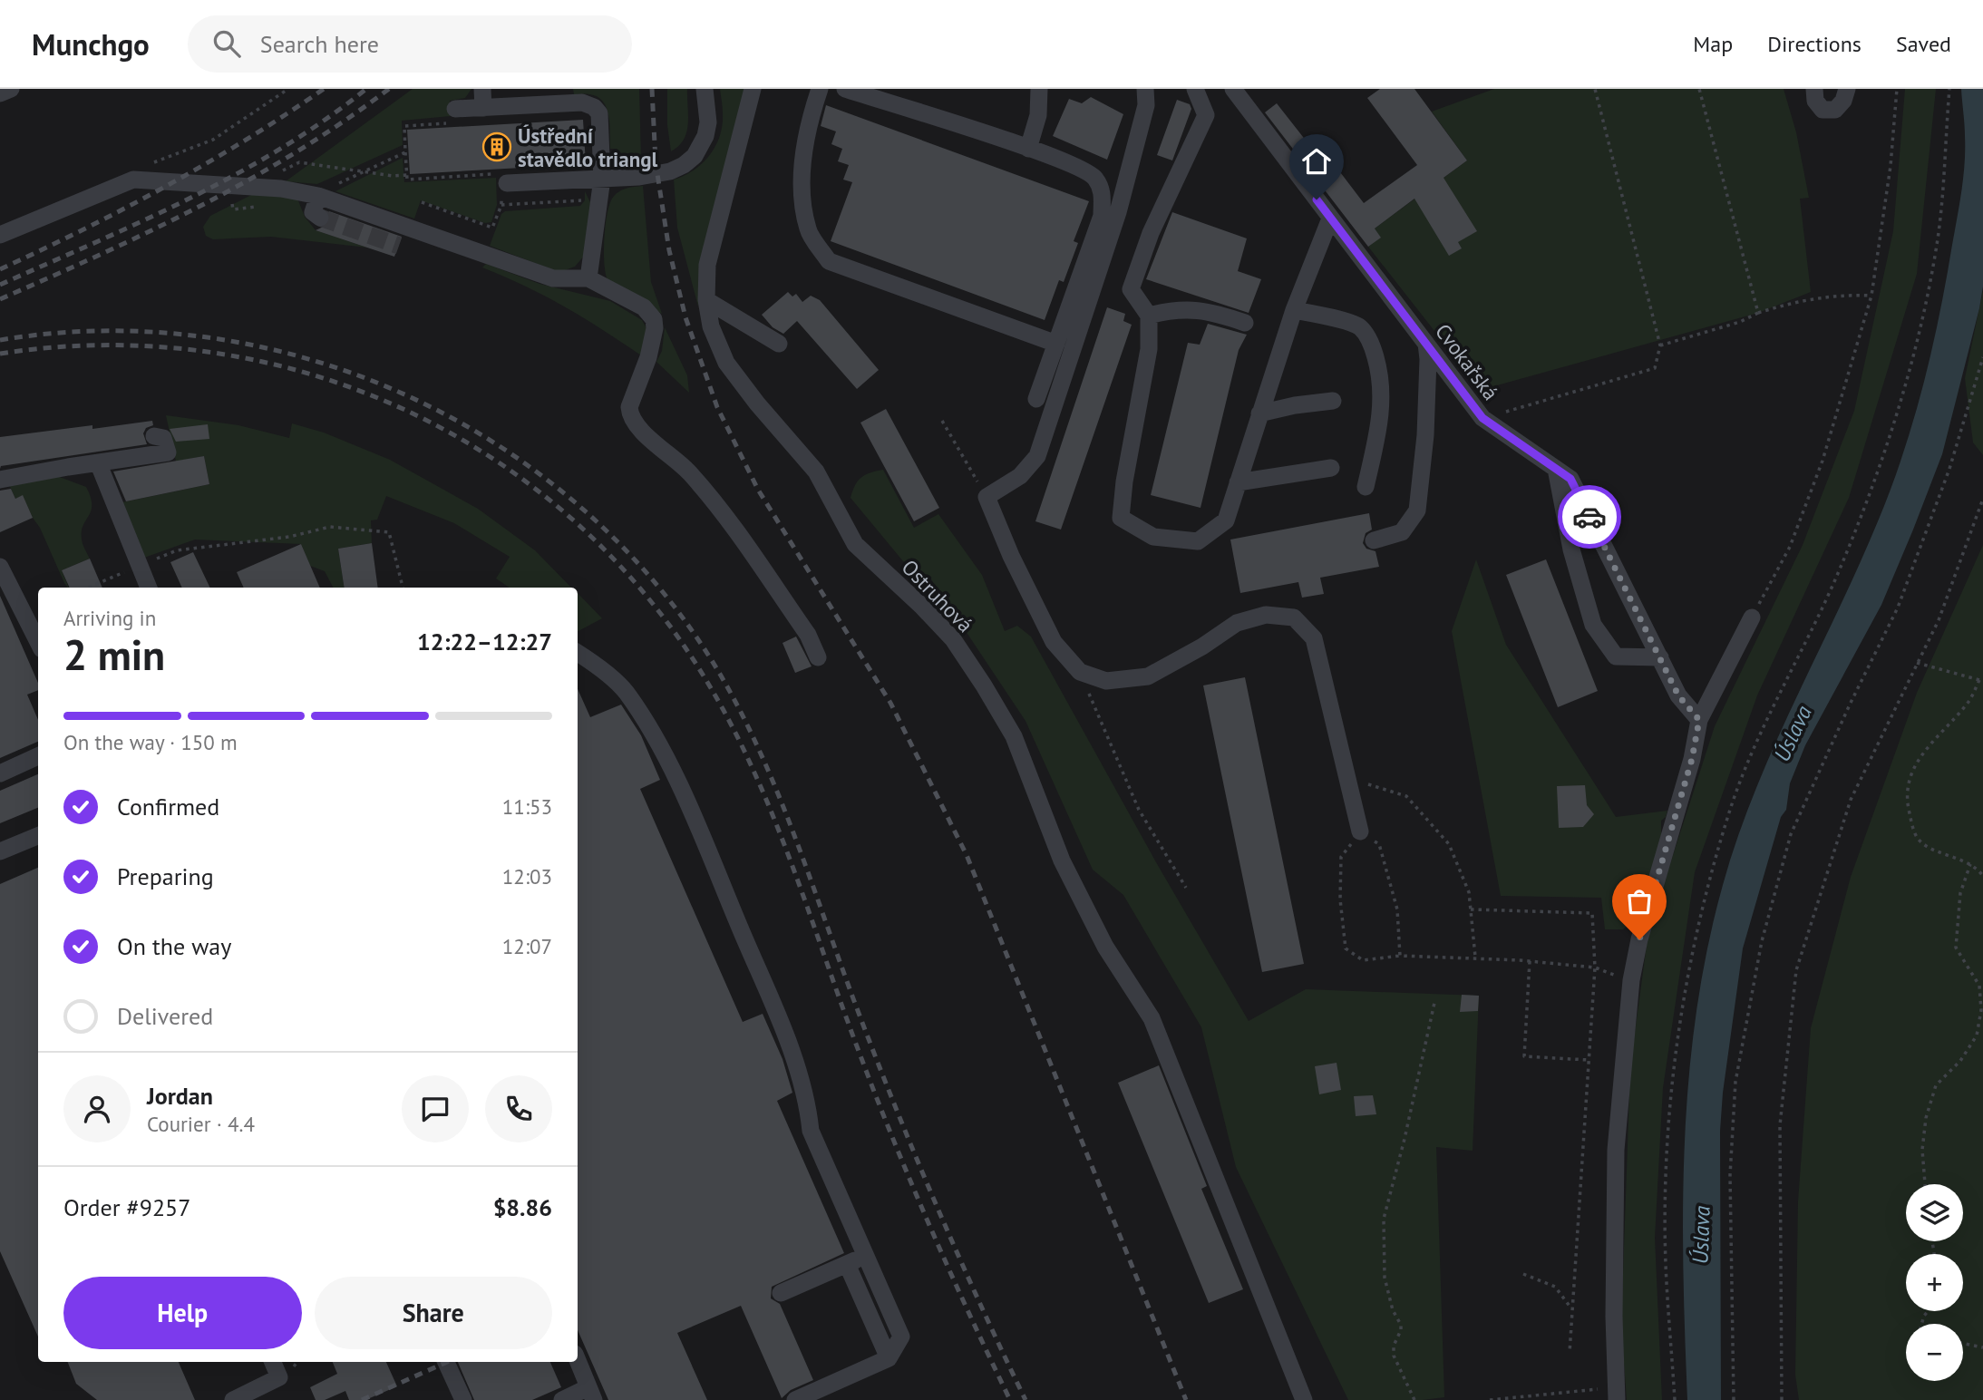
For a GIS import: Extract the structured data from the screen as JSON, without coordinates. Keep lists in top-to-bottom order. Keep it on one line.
{"streets":{"street":["Cvokařská","Ostruhová"]},"water":["Úslava"],"places":{"building":["Ústřední stavědlo triangl"]},"page":{"header":"Munchgo","search":"Search here","nav":["Map","Directions","Saved"],"heading":["2 min","Arriving in","12:22–12:27"],"panel":["Jordan","Courier · 4.4","Order #9257","$8.86"],"bar":"On the way · 150 m","list":[["Confirmed","11:53"],["Preparing","12:03"],["On the way","12:07"],"Delivered"],"map_buttons":["+","−"],"buttons":["Help","Share"]}}
